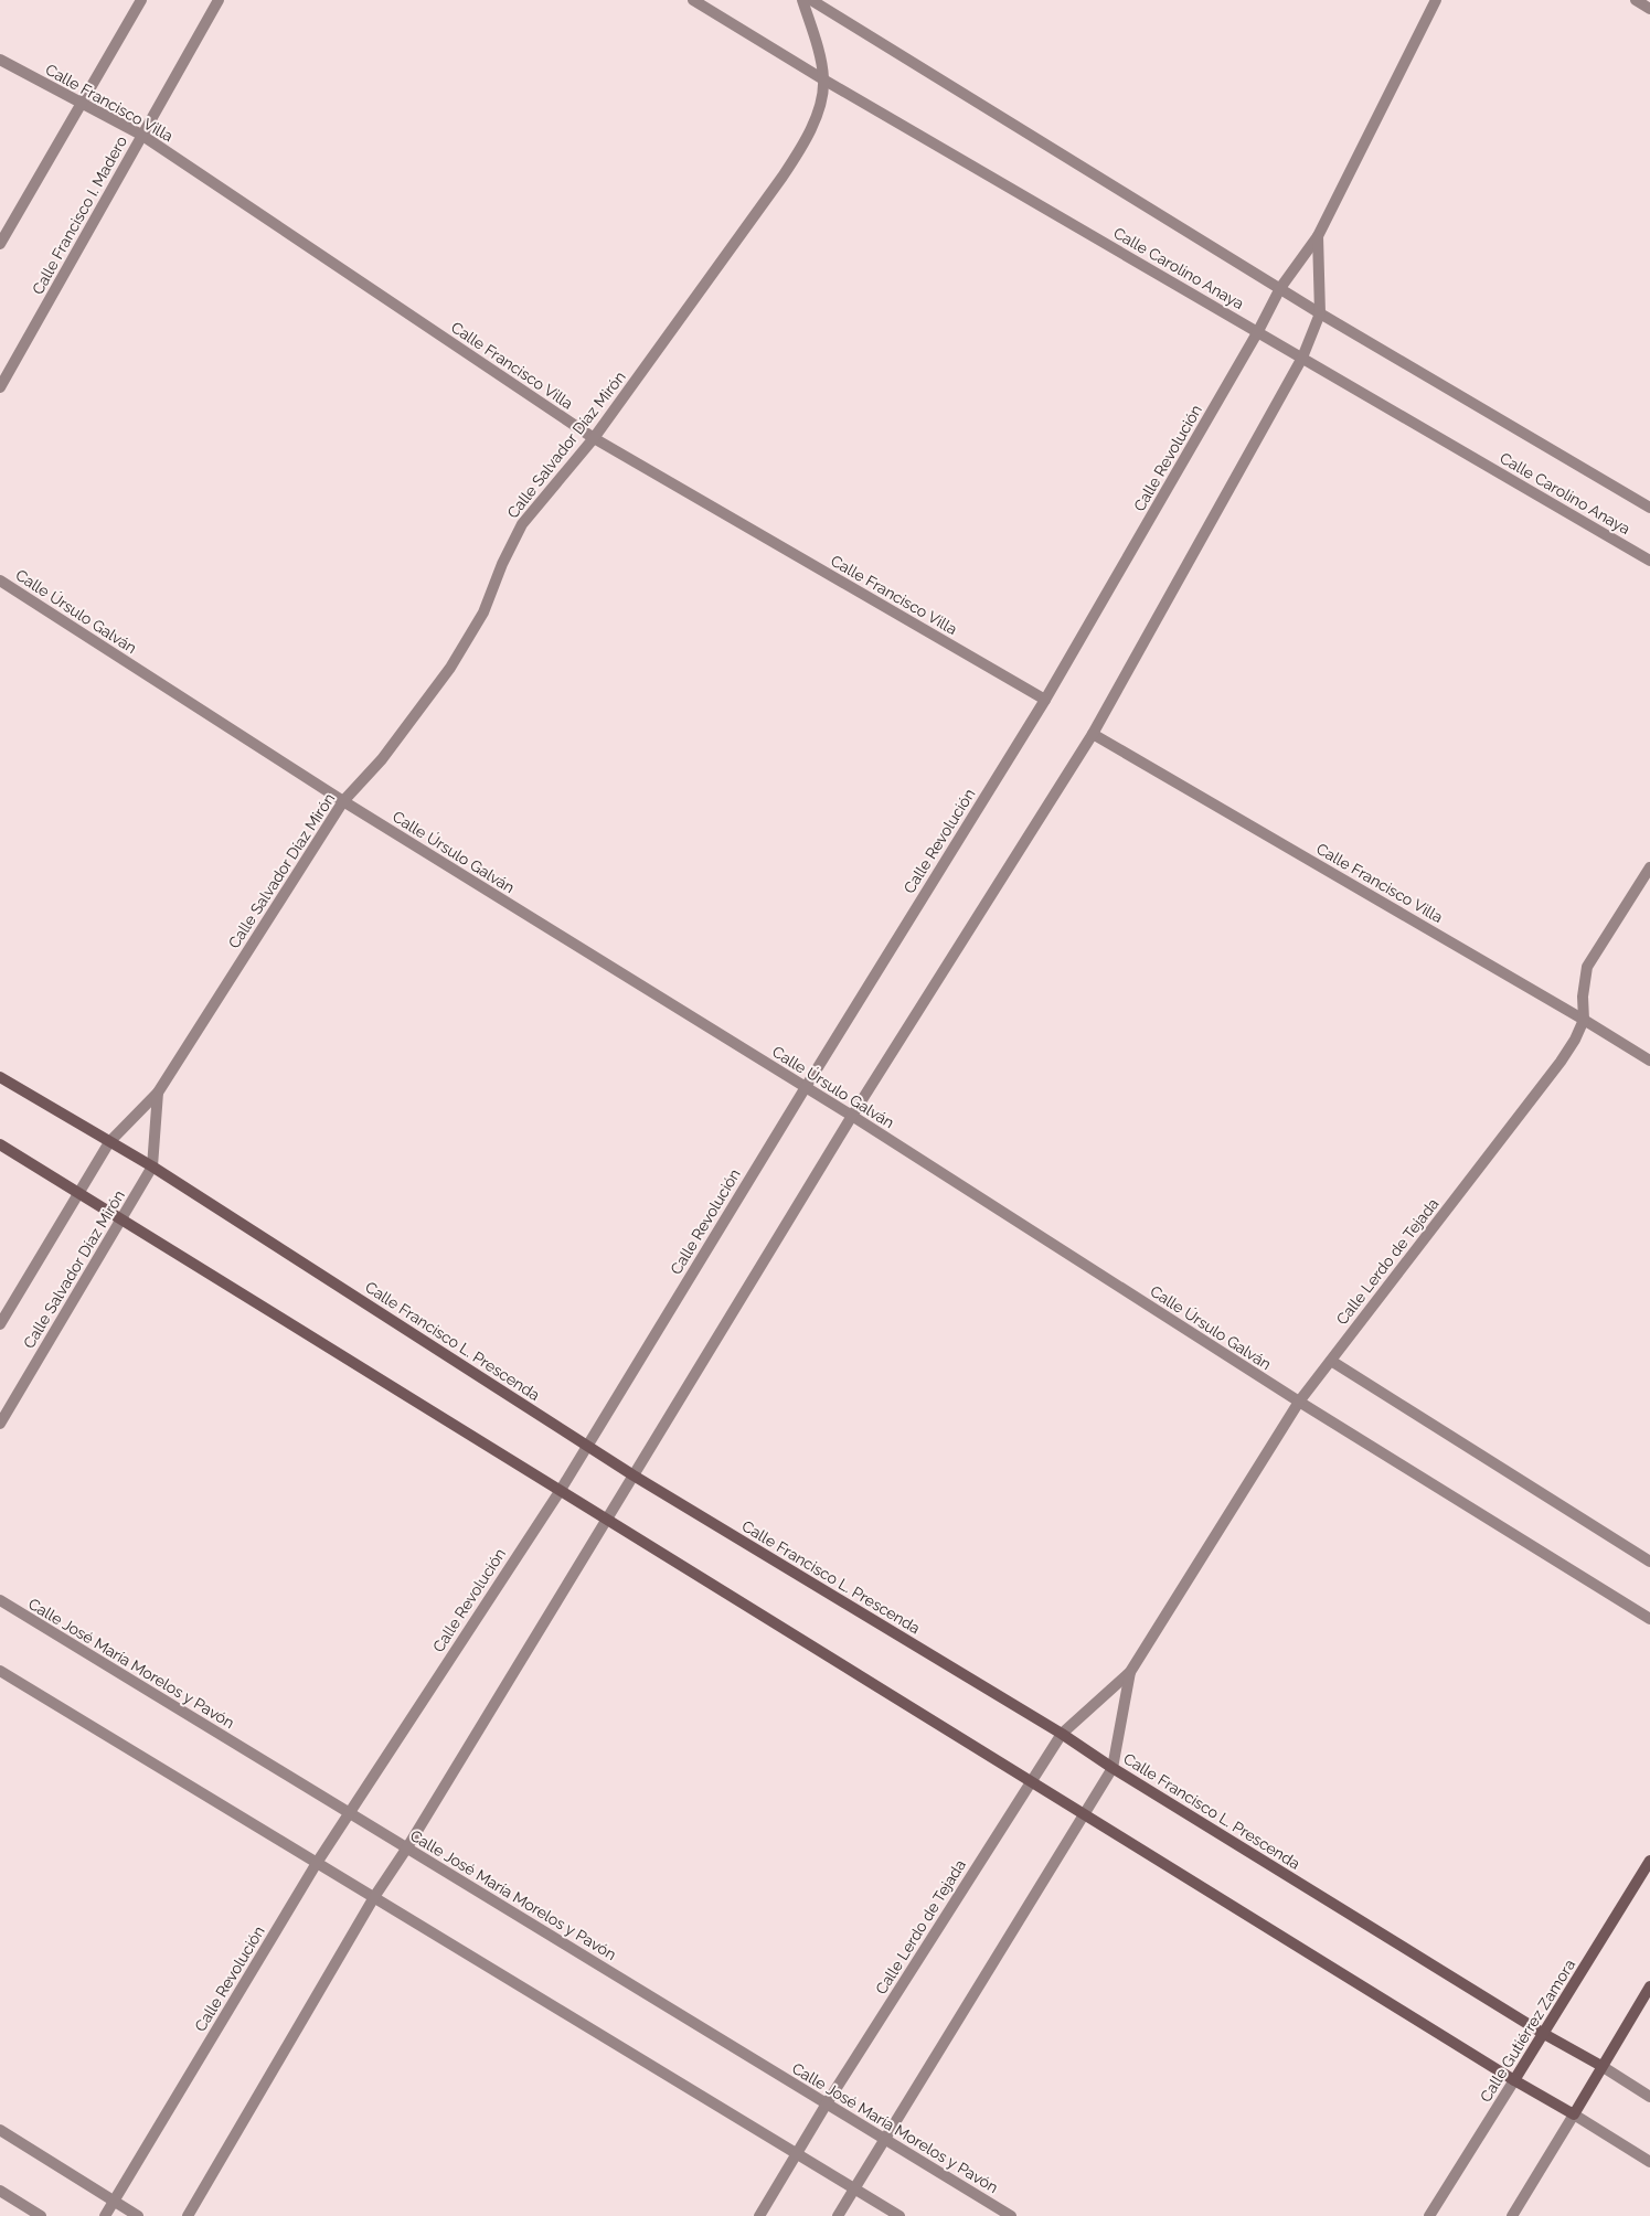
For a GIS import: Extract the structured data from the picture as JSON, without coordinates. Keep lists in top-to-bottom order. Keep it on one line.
{"streets":{"main road":["Calle Francisco L. Prescenda","Calle Gutiérrez Zamora"],"street":["Calle Francisco Villa","Calle Francisco I. Madero","Calle Carolino Anaya","Calle Salvador Díaz Mirón","Calle Revolución","Calle Úrsulo Galván","Calle Lerdo de Tejada","Calle José María Morelos y Pavón"]},"crossings":[["Calle Francisco Villa","Calle Francisco I. Madero"],["Calle Francisco Villa","Calle Salvador Díaz Mirón"],["Calle Francisco Villa","Calle Revolución"],["Calle Francisco Villa","Calle Lerdo de Tejada"],["Calle Carolino Anaya","Calle Salvador Díaz Mirón"],["Calle Carolino Anaya","Calle Revolución"],["Calle Salvador Díaz Mirón","Calle Úrsulo Galván"],["Calle Salvador Díaz Mirón","Calle Francisco L. Prescenda"],["Calle Revolución","Calle Úrsulo Galván"],["Calle Revolución","Calle Francisco L. Prescenda"],["Calle Revolución","Calle José María Morelos y Pavón"],["Calle Úrsulo Galván","Calle Lerdo de Tejada"],["Calle Lerdo de Tejada","Calle Francisco L. Prescenda"],["Calle Lerdo de Tejada","Calle José María Morelos y Pavón"],["Calle Francisco L. Prescenda","Calle Gutiérrez Zamora"]]}
